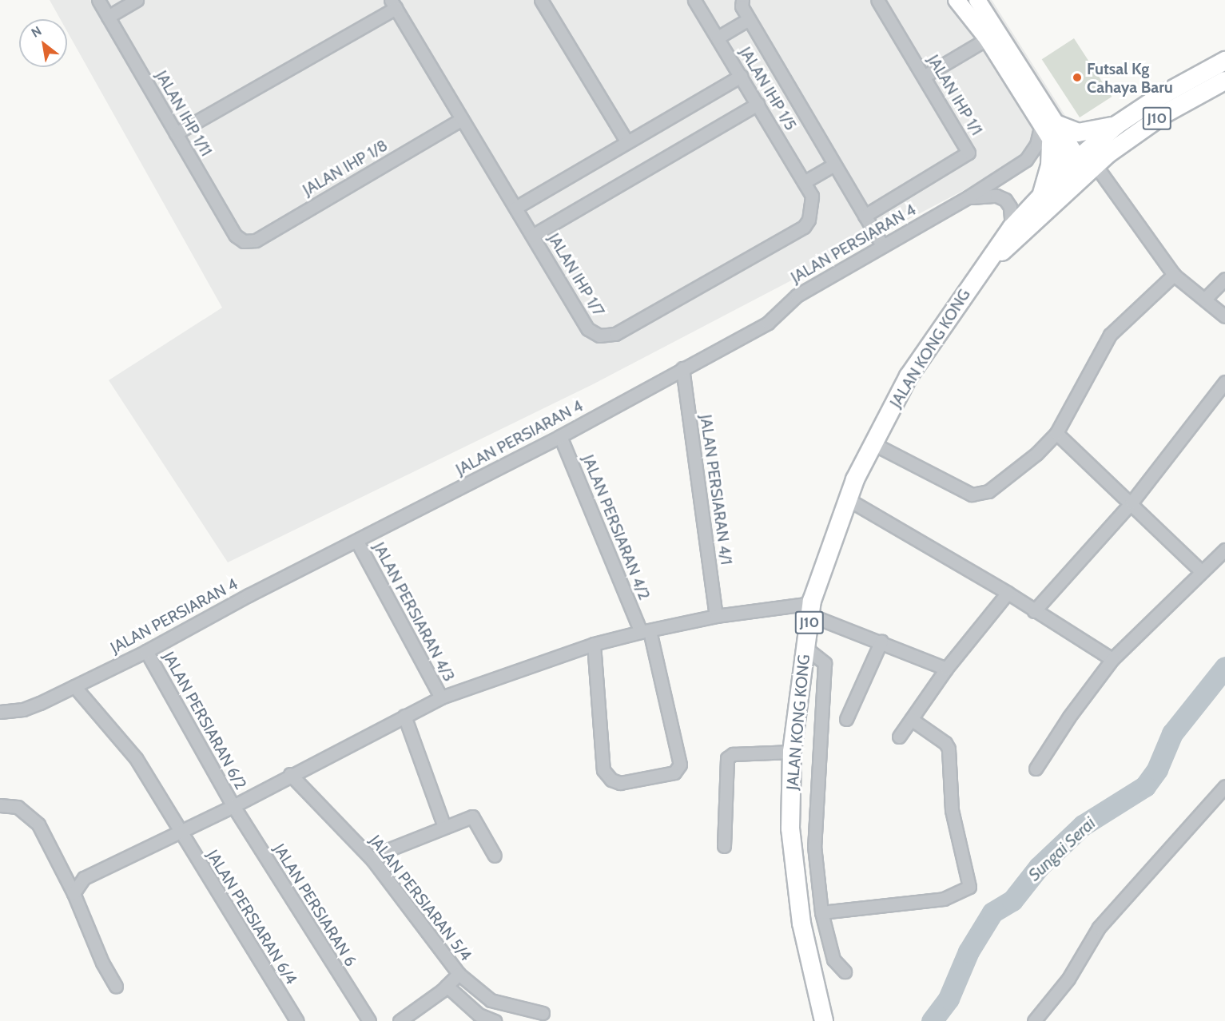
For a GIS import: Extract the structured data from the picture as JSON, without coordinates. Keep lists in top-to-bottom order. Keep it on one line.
{"streets":{"main road":["J10","JALAN KONG KONG"],"street":["JALAN IHP 1/5","JALAN IHP 1/1","JALAN IHP 1/11","JALAN IHP 1/8","JALAN PERSIARAN 4","JALAN IHP 1/7","JALAN PERSIARAN 4/1","JALAN PERSIARAN 4/2","JALAN PERSIARAN 4/3","JALAN PERSIARAN 6/2","JALAN PERSIARAN 5/4","JALAN PERSIARAN 6","JALAN PERSIARAN 6/4"]},"crossings":[["JALAN IHP 1/5","JALAN IHP 1/7"],["JALAN IHP 1/11","JALAN IHP 1/8"],["JALAN IHP 1/8","JALAN IHP 1/7"],["JALAN PERSIARAN 4","JALAN PERSIARAN 4/1"],["JALAN PERSIARAN 4","JALAN PERSIARAN 4/2"],["JALAN PERSIARAN 4","JALAN PERSIARAN 4/3"],["JALAN PERSIARAN 4","JALAN PERSIARAN 6/2"],["JALAN PERSIARAN 4","JALAN PERSIARAN 6/4"],["JALAN PERSIARAN 6/2","JALAN PERSIARAN 6"]],"water":["Sungai Serai"],"places":["Futsal Kg Cahaya Baru"],"north":"top left"}
